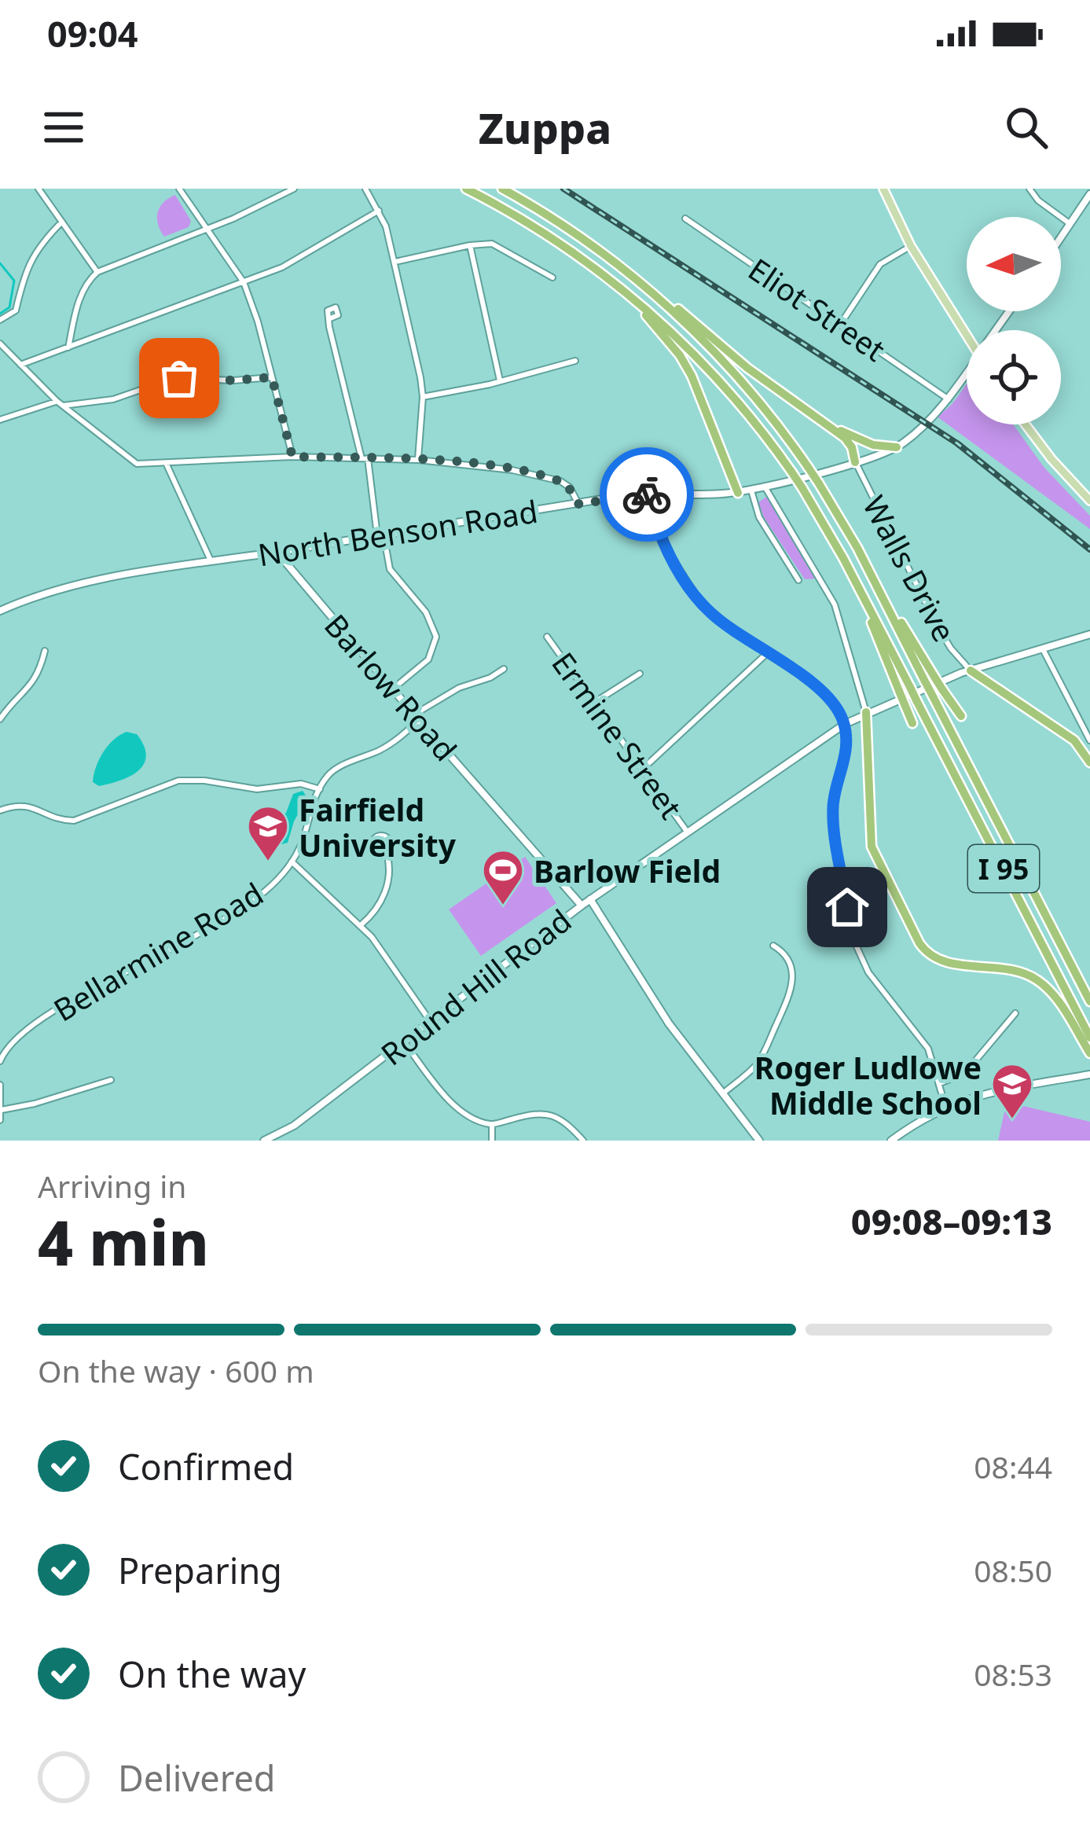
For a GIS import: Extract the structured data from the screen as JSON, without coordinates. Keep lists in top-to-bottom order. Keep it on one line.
{"streets":{"highway":["I 95"],"main road":["North Benson Road","Barlow Road","Round Hill Road"],"street":["Eliot Street","Walls Drive","Ermine Street","Bellarmine Road"]},"crossings":[["Eliot Street","North Benson Road"],["North Benson Road","Walls Drive"],["North Benson Road","Barlow Road"],["Walls Drive","Round Hill Road"],["Barlow Road","Round Hill Road"],["Ermine Street","Round Hill Road"]],"places":{"school or university":["Fairfield University","Roger Ludlowe Middle School"],"sports":["Barlow Field"]},"north":"left","page":{"status":"09:04","header":"Zuppa","heading":["4 min","Arriving in","09:08–09:13"],"bar":"On the way · 600 m","list":[["Confirmed","08:44"],["Preparing","08:50"],["On the way","08:53"],"Delivered"]}}
